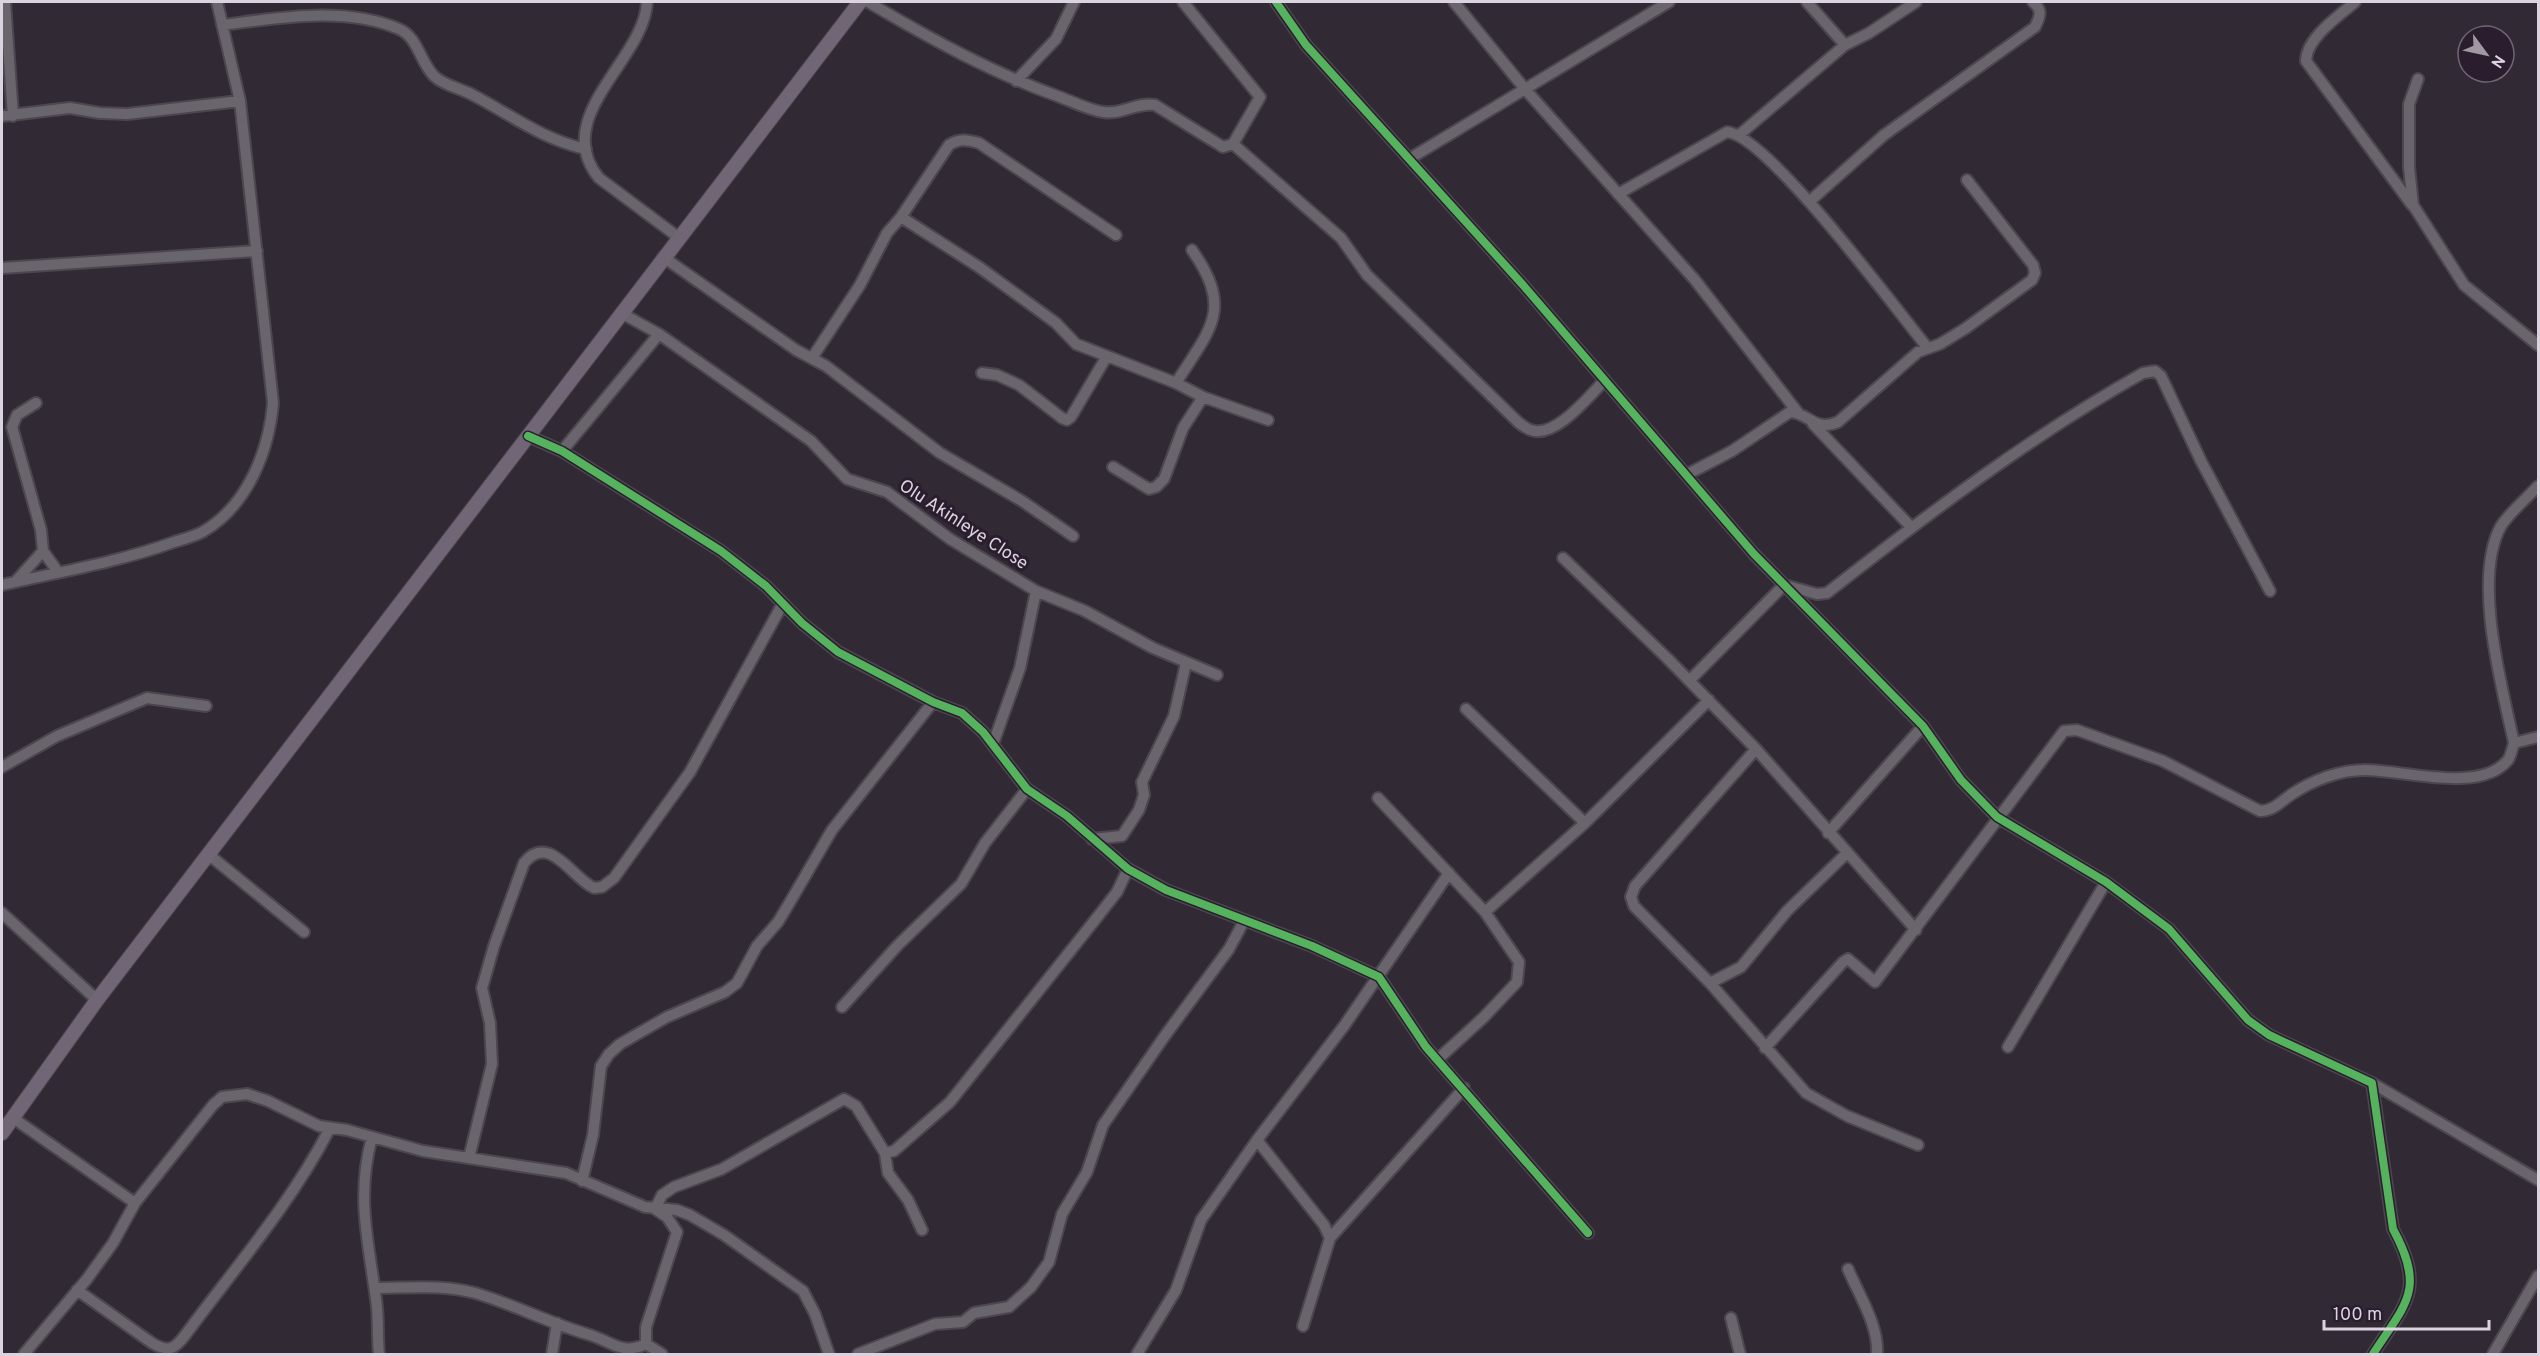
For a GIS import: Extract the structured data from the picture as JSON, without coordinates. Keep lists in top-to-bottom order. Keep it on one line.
{"streets":{"street":["Olu Akinleye Close"]},"scale_bar":"100 m","north":"bottom right"}
